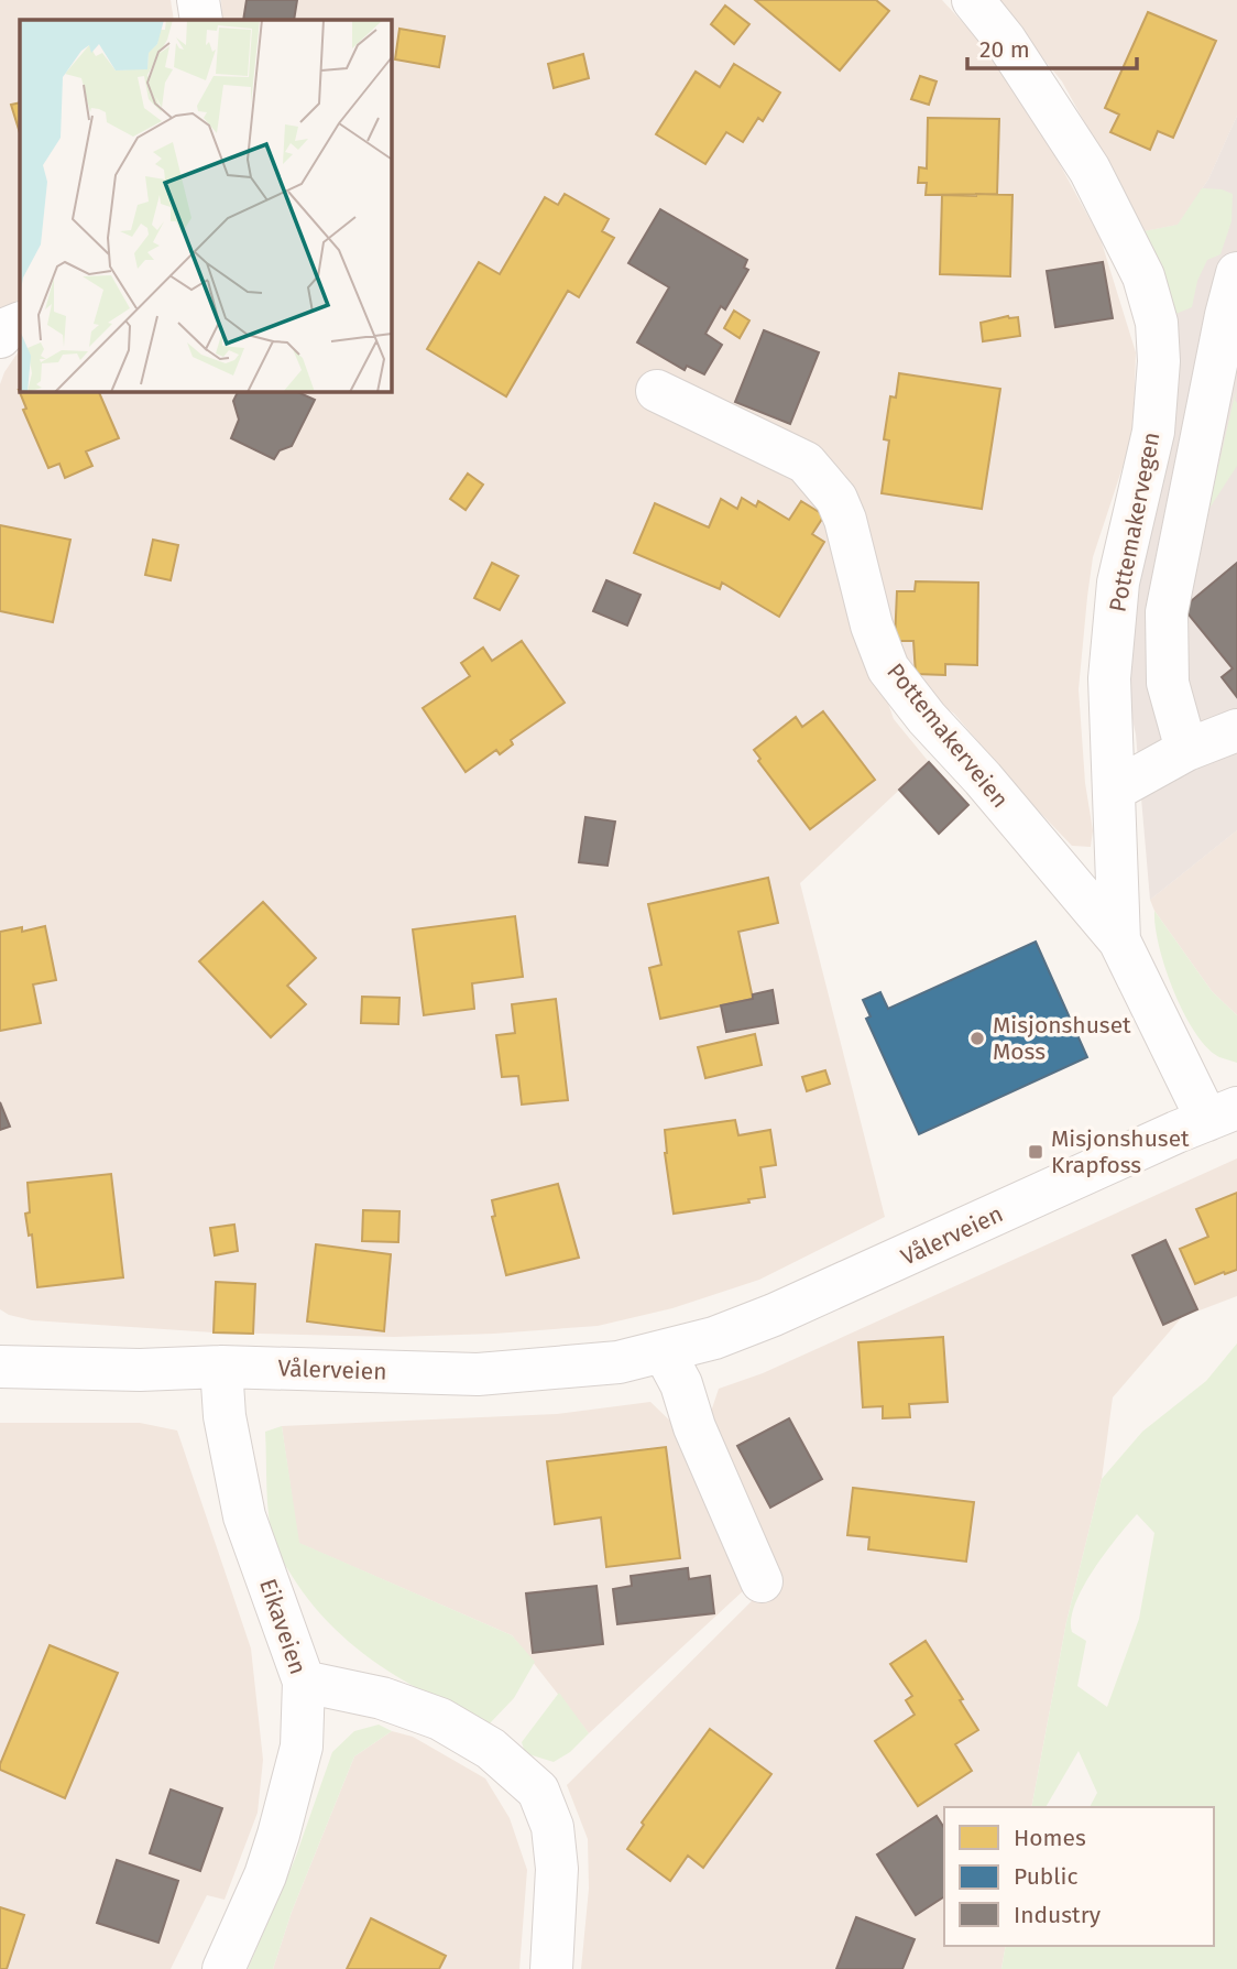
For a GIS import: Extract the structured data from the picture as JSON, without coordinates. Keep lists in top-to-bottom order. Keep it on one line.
{"streets":{"street":["Pottemakervegen","Pottemakerveien","Vålerveien","Eikaveien"]},"crossings":[["Pottemakervegen","Pottemakerveien"],["Pottemakervegen","Vålerveien"],["Vålerveien","Eikaveien"]],"places":{"other":["Misjonshuset Moss"],"transit":["Misjonshuset Krapfoss"]},"legend":["Homes","Public","Industry"],"scale_bar":"20 m"}
